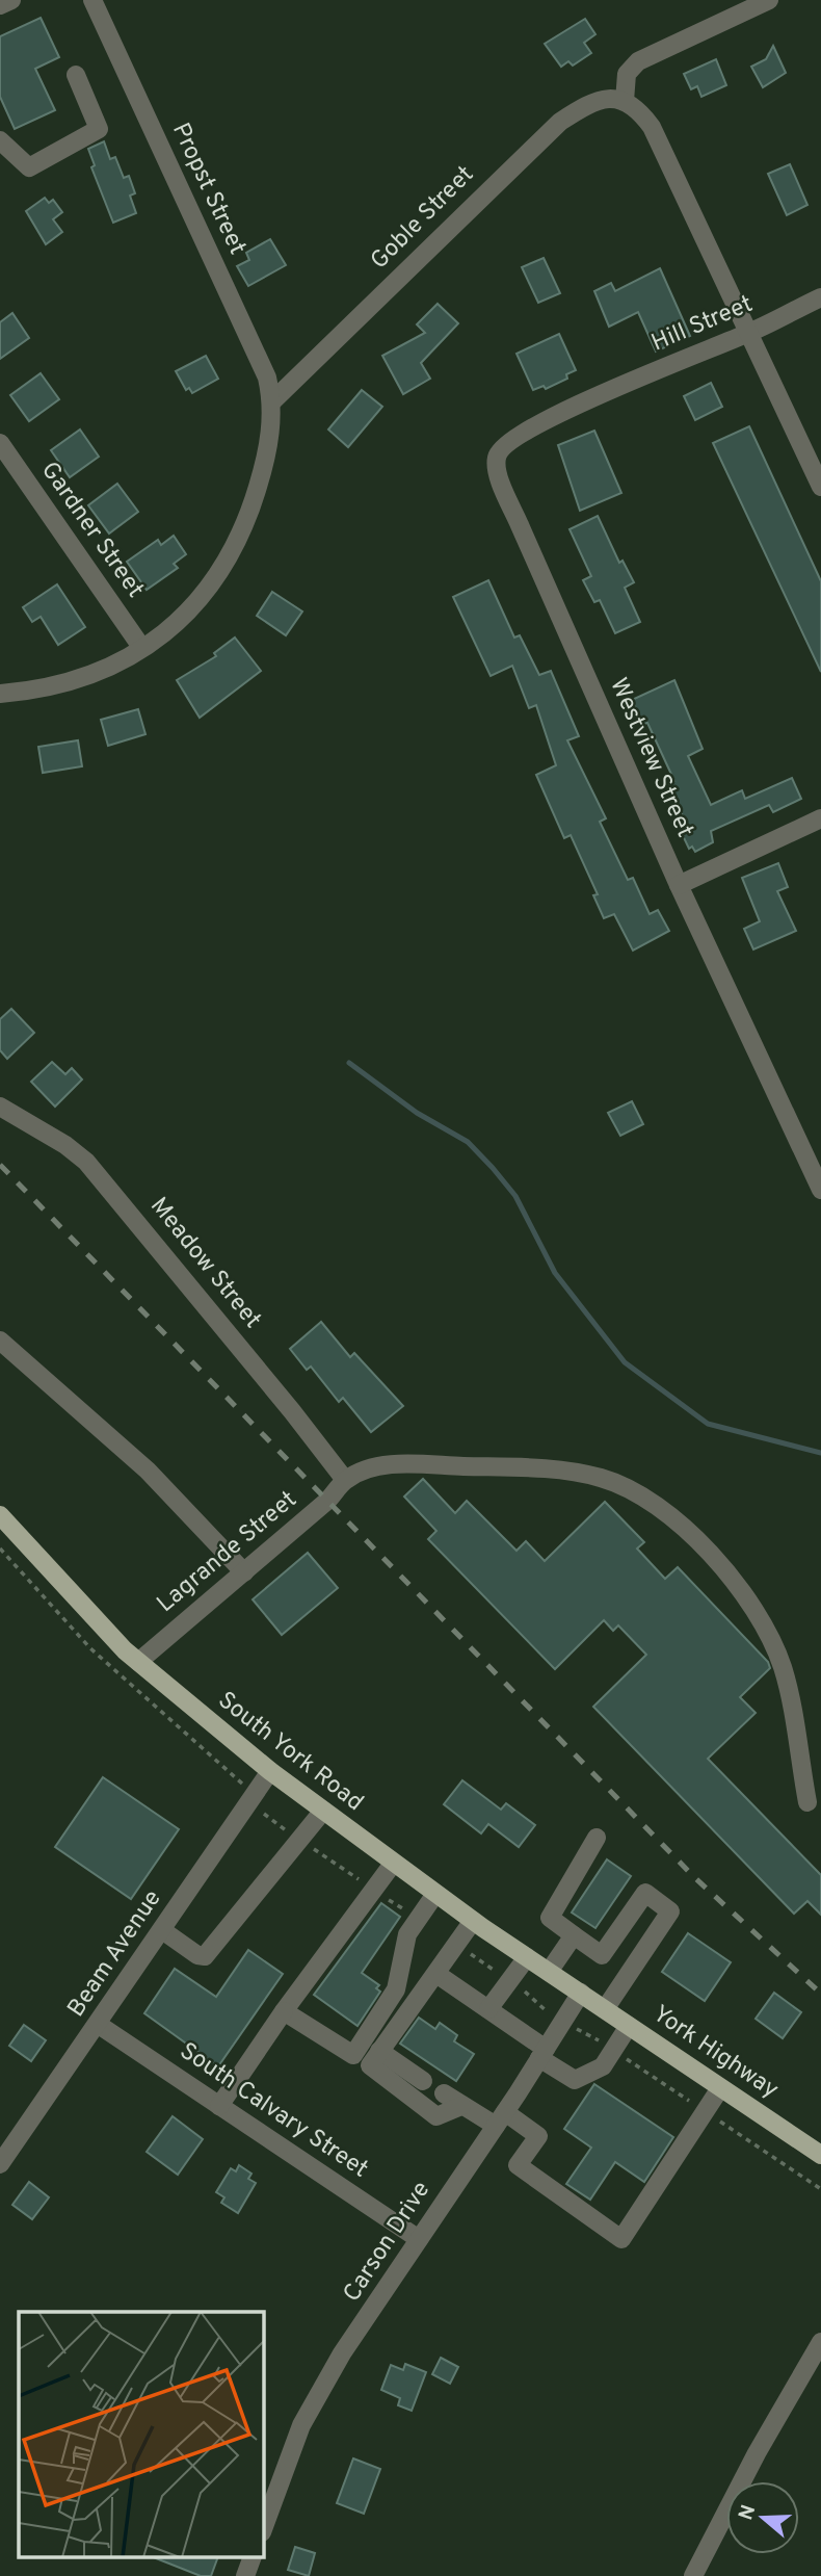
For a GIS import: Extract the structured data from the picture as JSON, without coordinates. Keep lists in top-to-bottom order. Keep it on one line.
{"streets":{"main road":["South York Road","York Highway"],"street":["Propst Street","Goble Street","Hill Street","Gardner Street","Westview Street","Meadow Street","Lagrande Street","Beam Avenue","South Calvary Street","Carson Drive"]},"crossings":[["Propst Street","Goble Street"],["Hill Street","Westview Street"],["Meadow Street","Lagrande Street"],["Lagrande Street","South York Road"],["South York Road","Beam Avenue"],["South York Road","York Highway"],["South York Road","Carson Drive"],["Beam Avenue","South Calvary Street"],["York Highway","Carson Drive"],["South Calvary Street","Carson Drive"]],"north":"left"}
